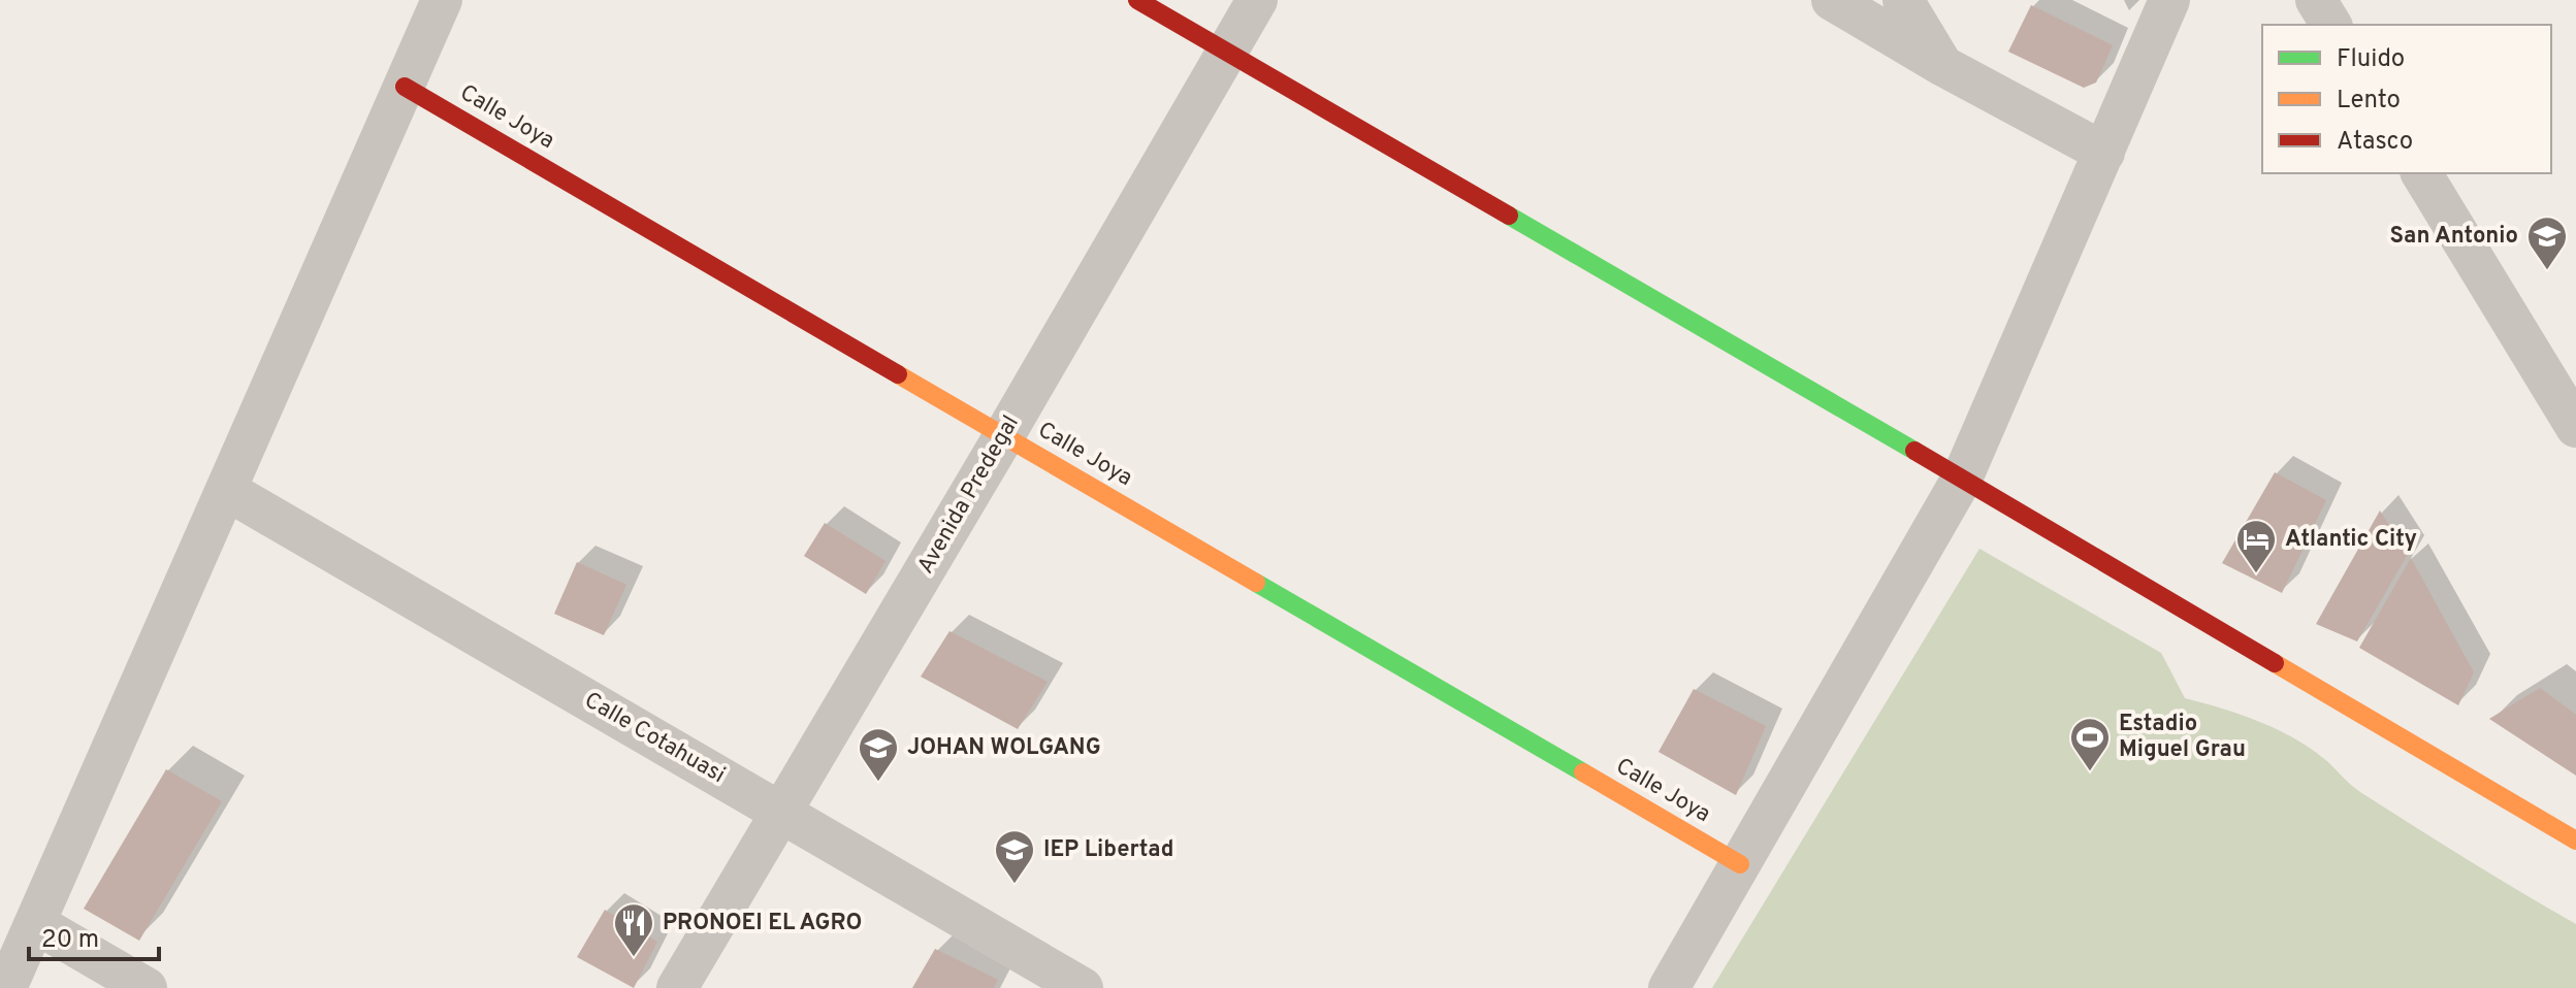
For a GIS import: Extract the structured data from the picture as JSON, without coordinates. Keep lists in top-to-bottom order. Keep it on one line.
{"streets":{"street":["Calle Joya","Avenida Predegal","Calle Cotahuasi"]},"crossings":[["Calle Joya","Avenida Predegal"],["Avenida Predegal","Calle Cotahuasi"]],"places":{"school or university":["San Antonio","JOHAN WOLGANG","IEP Libertad"],"hotel":["Atlantic City"],"sports":["Estadio Miguel Grau"],"restaurant":["PRONOEI EL AGRO"]},"legend":["Fluido","Lento","Atasco"],"scale_bar":"20 m"}
